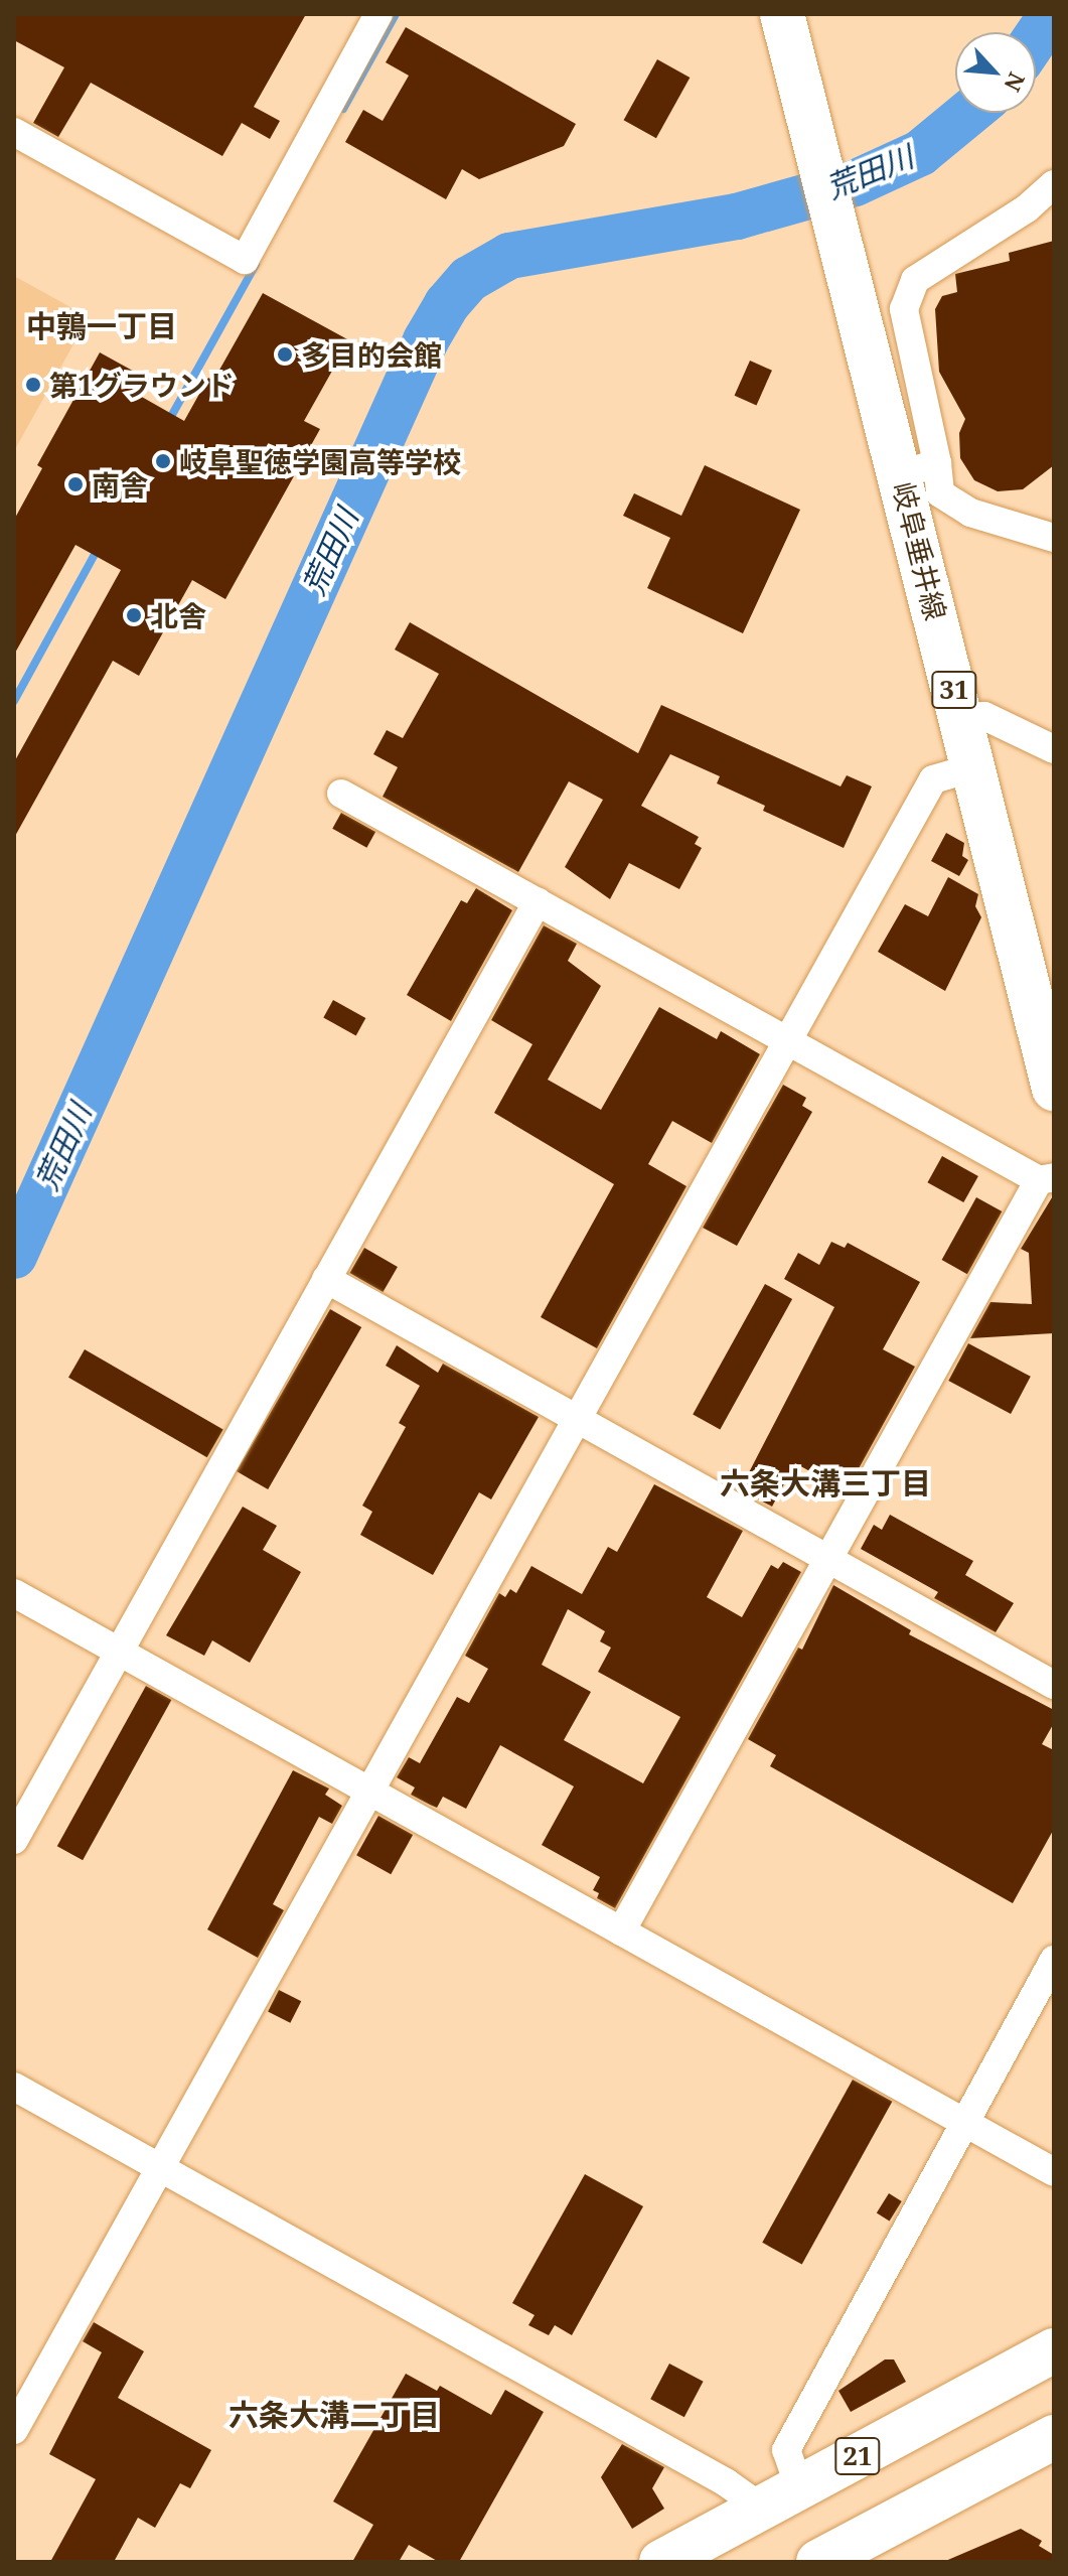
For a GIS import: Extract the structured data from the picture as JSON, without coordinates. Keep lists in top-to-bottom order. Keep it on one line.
{"streets":{"main road":["岐阜垂井線","31","21"]},"districts":["中鶉一丁目","六条大溝三丁目","六条大溝二丁目"],"water":["荒田川"],"places":["多目的会館","第1グラウンド","岐阜聖徳学園高等学校","南舎","北舎"],"north":"bottom right"}
